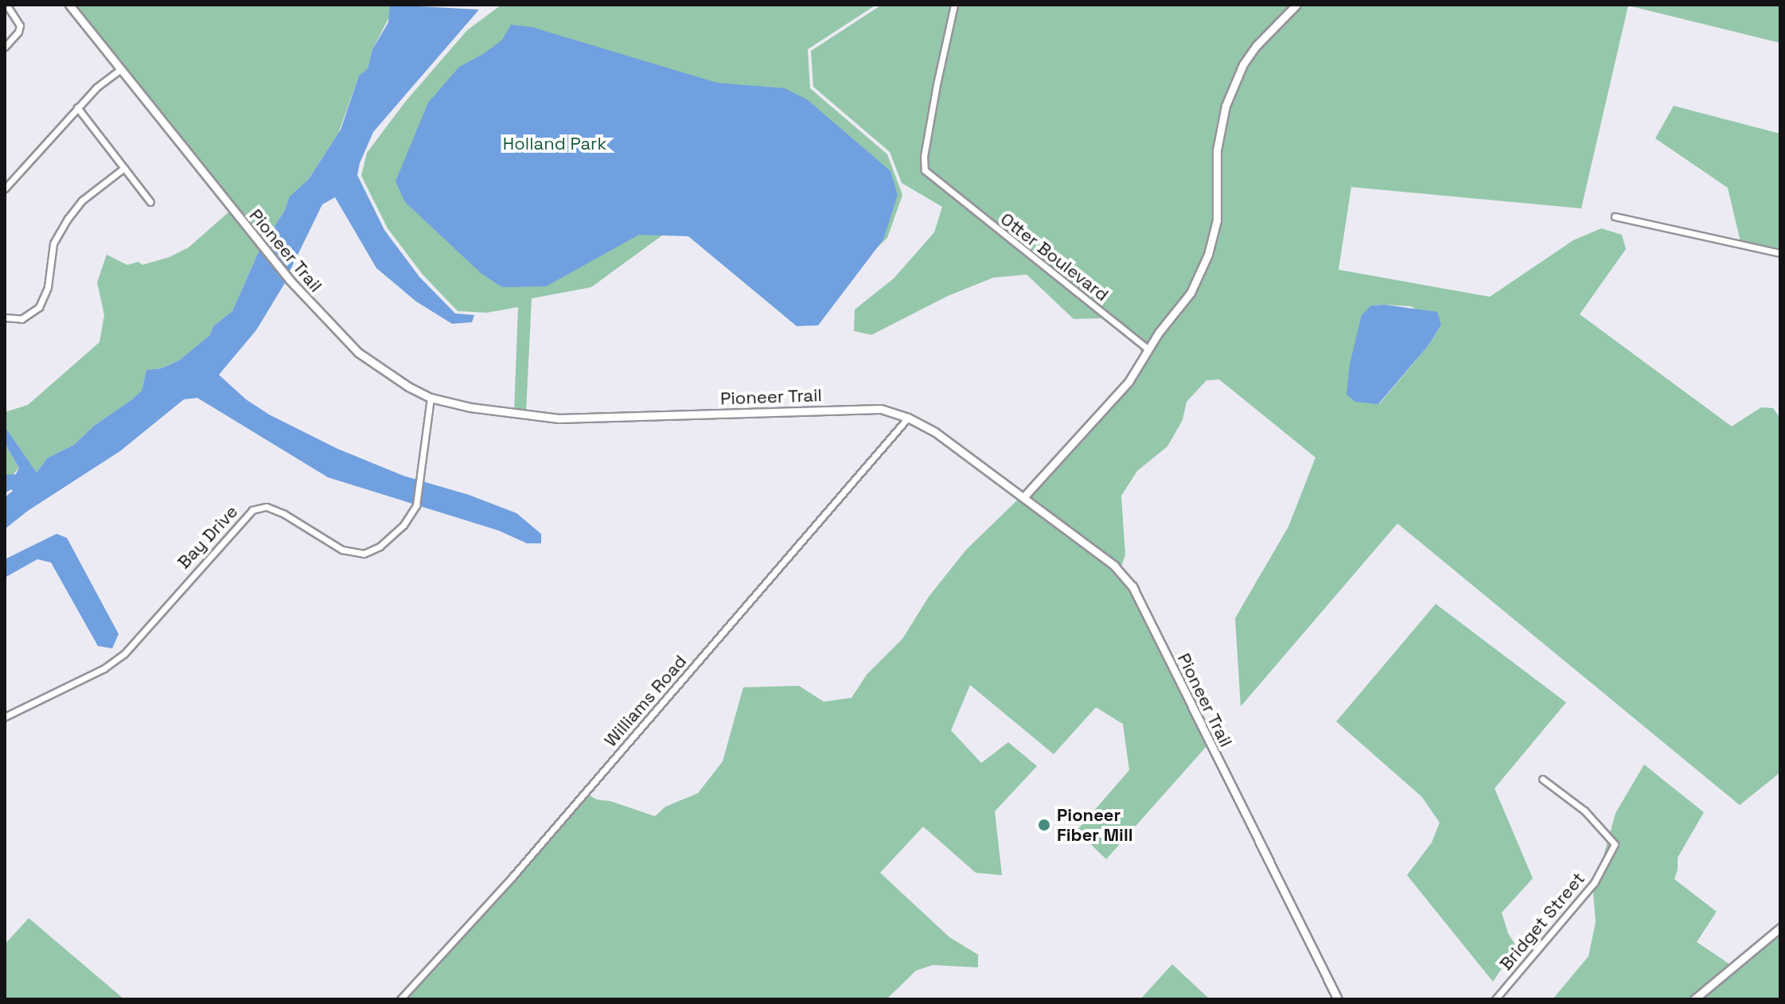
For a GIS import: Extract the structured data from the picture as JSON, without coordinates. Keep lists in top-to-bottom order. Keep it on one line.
{"streets":{"street":["Pioneer Trail","Otter Boulevard","Bay Drive","Williams Road","Bridget Street"]},"crossings":[["Pioneer Trail","Bay Drive"],["Pioneer Trail","Williams Road"]],"parks":["Holland Park"],"places":["Pioneer Fiber Mill"]}
